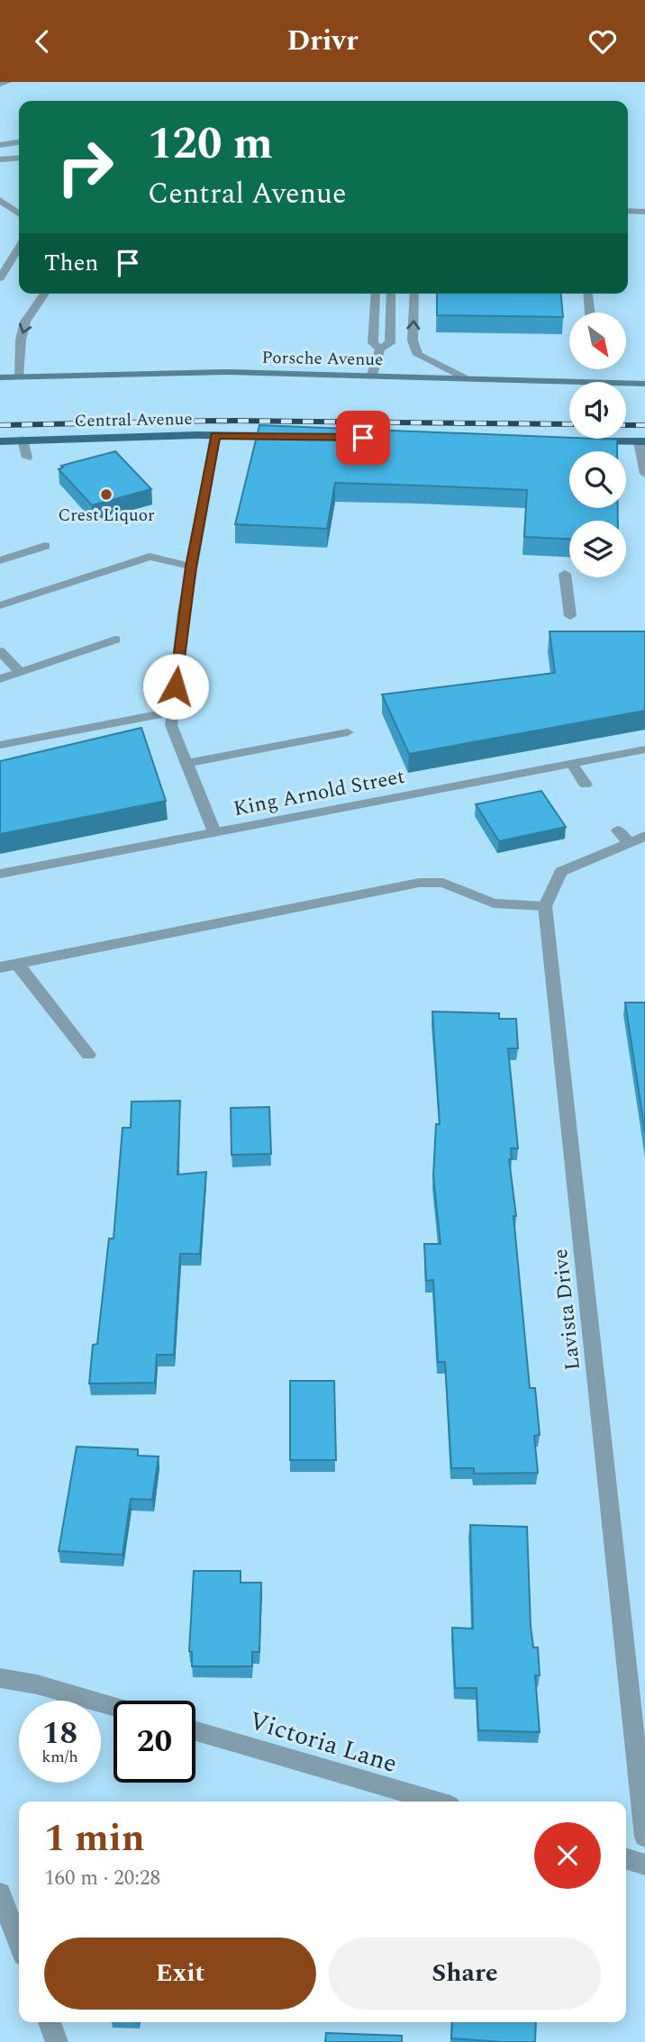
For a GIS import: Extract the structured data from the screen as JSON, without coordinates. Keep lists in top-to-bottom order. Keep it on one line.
{"streets":{"main road":["Central Avenue"],"street":["Porsche Avenue","King Arnold Street","Lavista Drive","Victoria Lane"]},"places":["Crest Liquor"],"north":"bottom right","page":{"header":"Drivr","turn":["120 m","Central Avenue"],"then":"Then","speed":"18 km/h","limit":"20","heading":["1 min","160 m · 20:28"],"buttons":["Exit","Share"]}}
